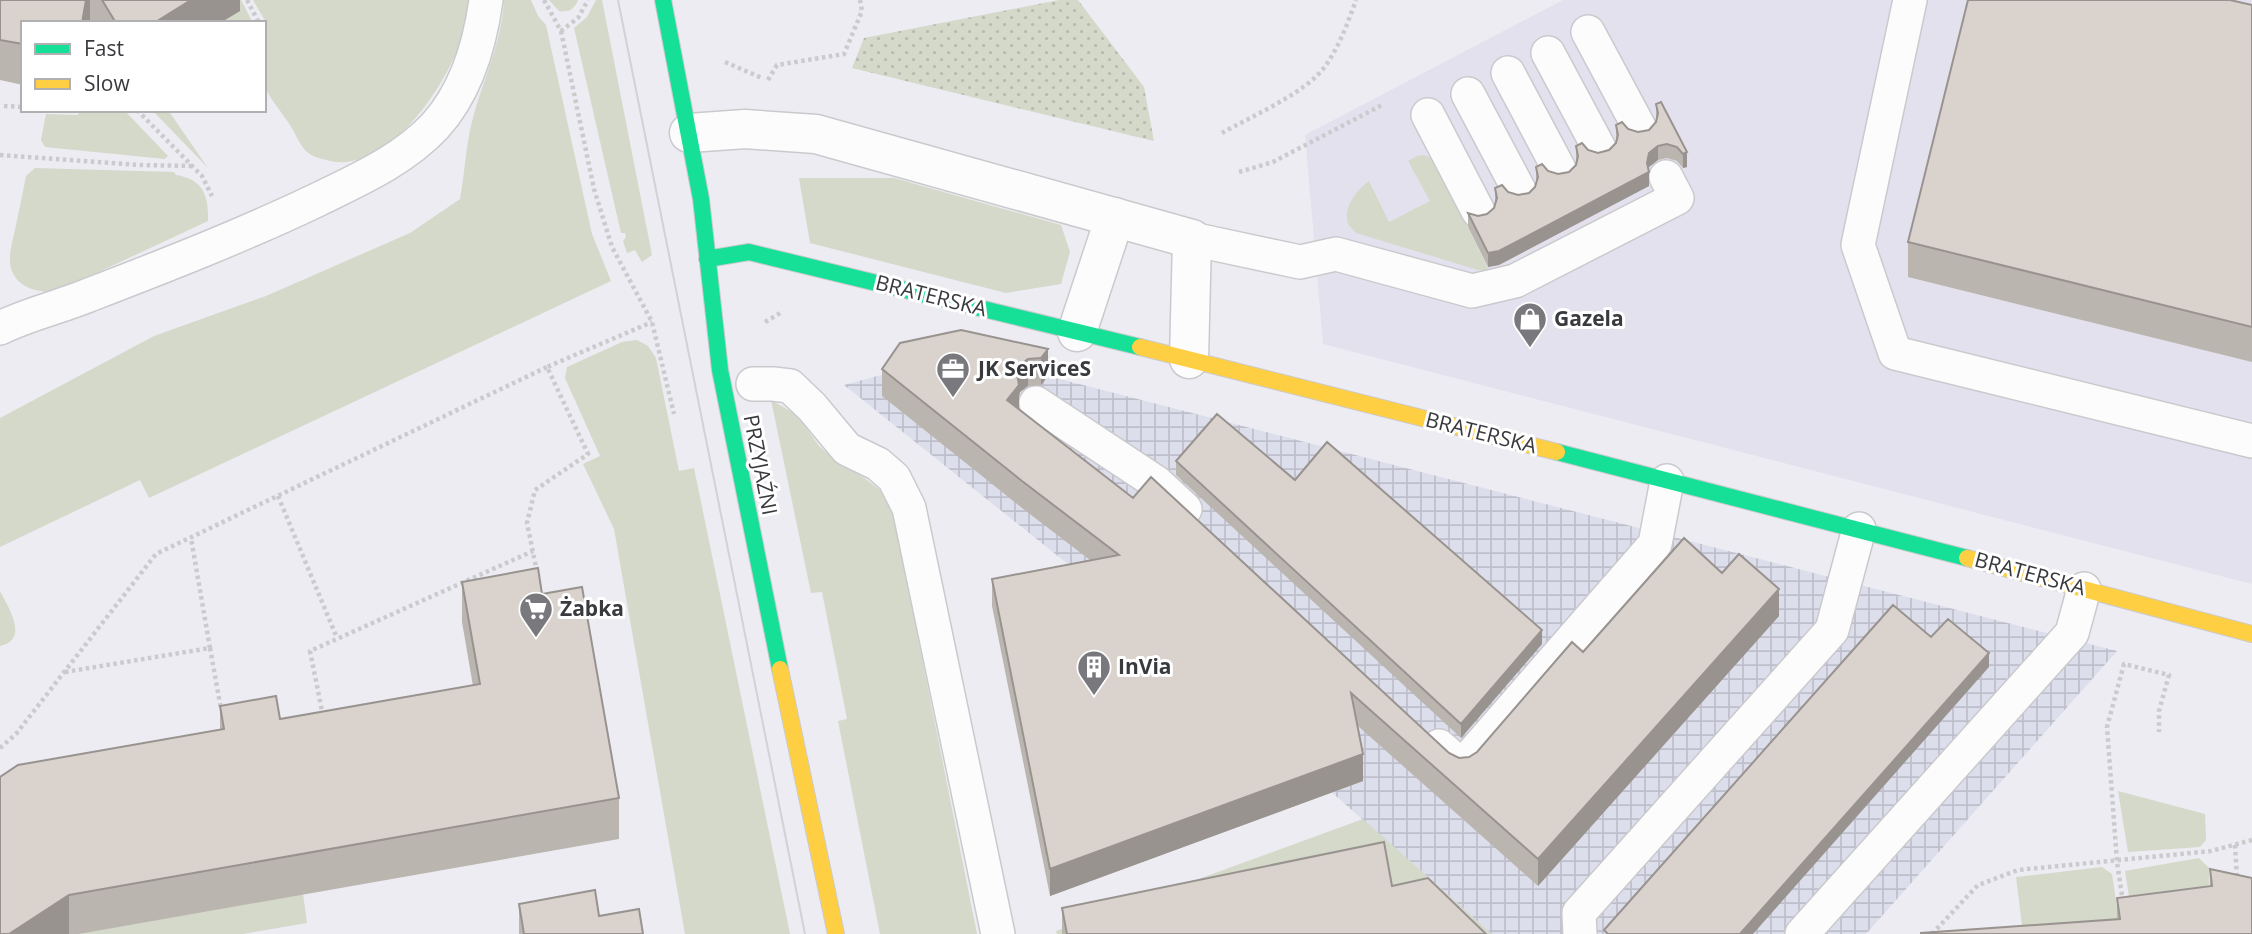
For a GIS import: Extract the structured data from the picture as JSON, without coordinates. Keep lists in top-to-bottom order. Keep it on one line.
{"streets":{"street":["BRATERSKA","PRZYJAŹNI"]},"crossings":[["BRATERSKA","PRZYJAŹNI"]],"places":{"shop":["Gazela"],"office":["JK ServiceS"],"supermarket":["Żabka"],"building":["InVia"]},"legend":["Fast","Slow"]}
